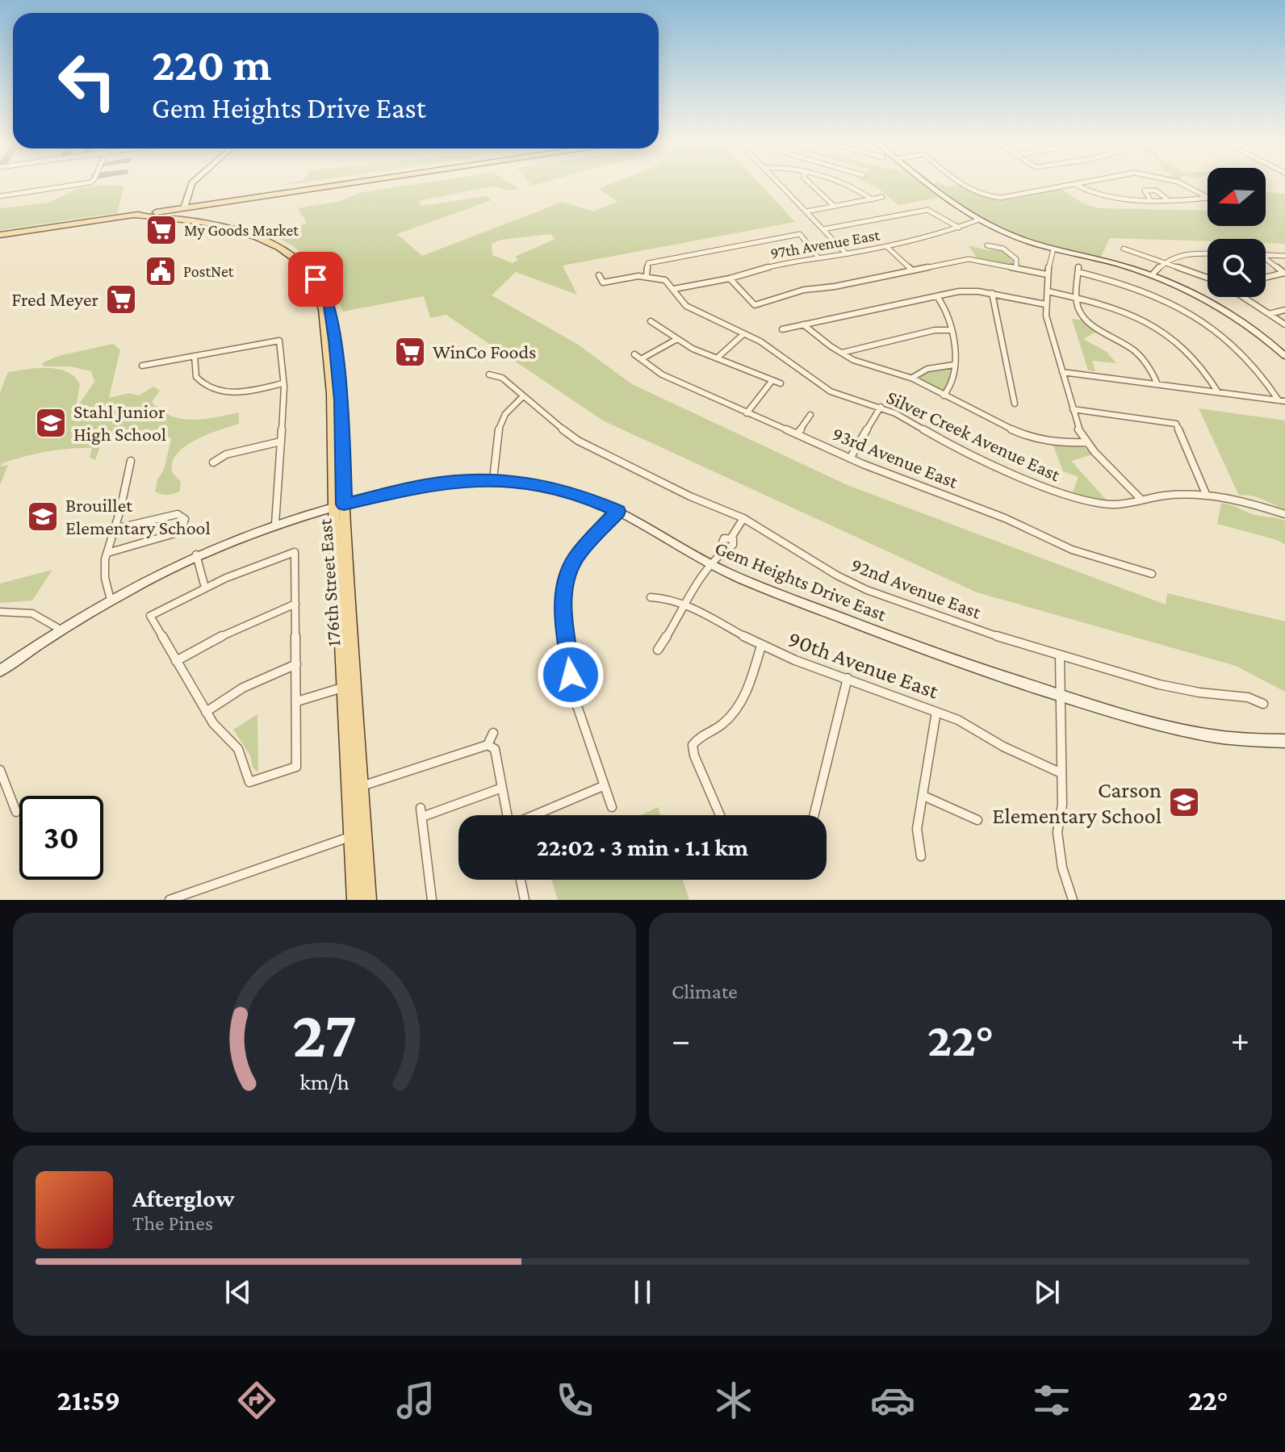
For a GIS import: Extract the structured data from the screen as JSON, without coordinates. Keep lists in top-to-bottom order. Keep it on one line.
{"streets":{"main road":["176th Street East"],"street":["97th Avenue East","Silver Creek Avenue East","93rd Avenue East","Gem Heights Drive East","92nd Avenue East","90th Avenue East"]},"crossings":[["97th Avenue East","Silver Creek Avenue East"],["Gem Heights Drive East","176th Street East"]],"places":{"supermarket":["My Goods Market","Fred Meyer","WinCo Foods"],"public building":["PostNet"],"school or university":["Stahl Junior High School","Brouillet Elementary School","Carson Elementary School"]},"north":"left","page":{"turn":["220 m","Gem Heights Drive East"],"limit":"30","trip":"22:02 · 3 min · 1.1 km","tile":"Climate","heat":["−","22°","+"],"song":["Afterglow","The Pines"],"tabs":["21:59","22°"],"gauge":["27","km/h"]}}
